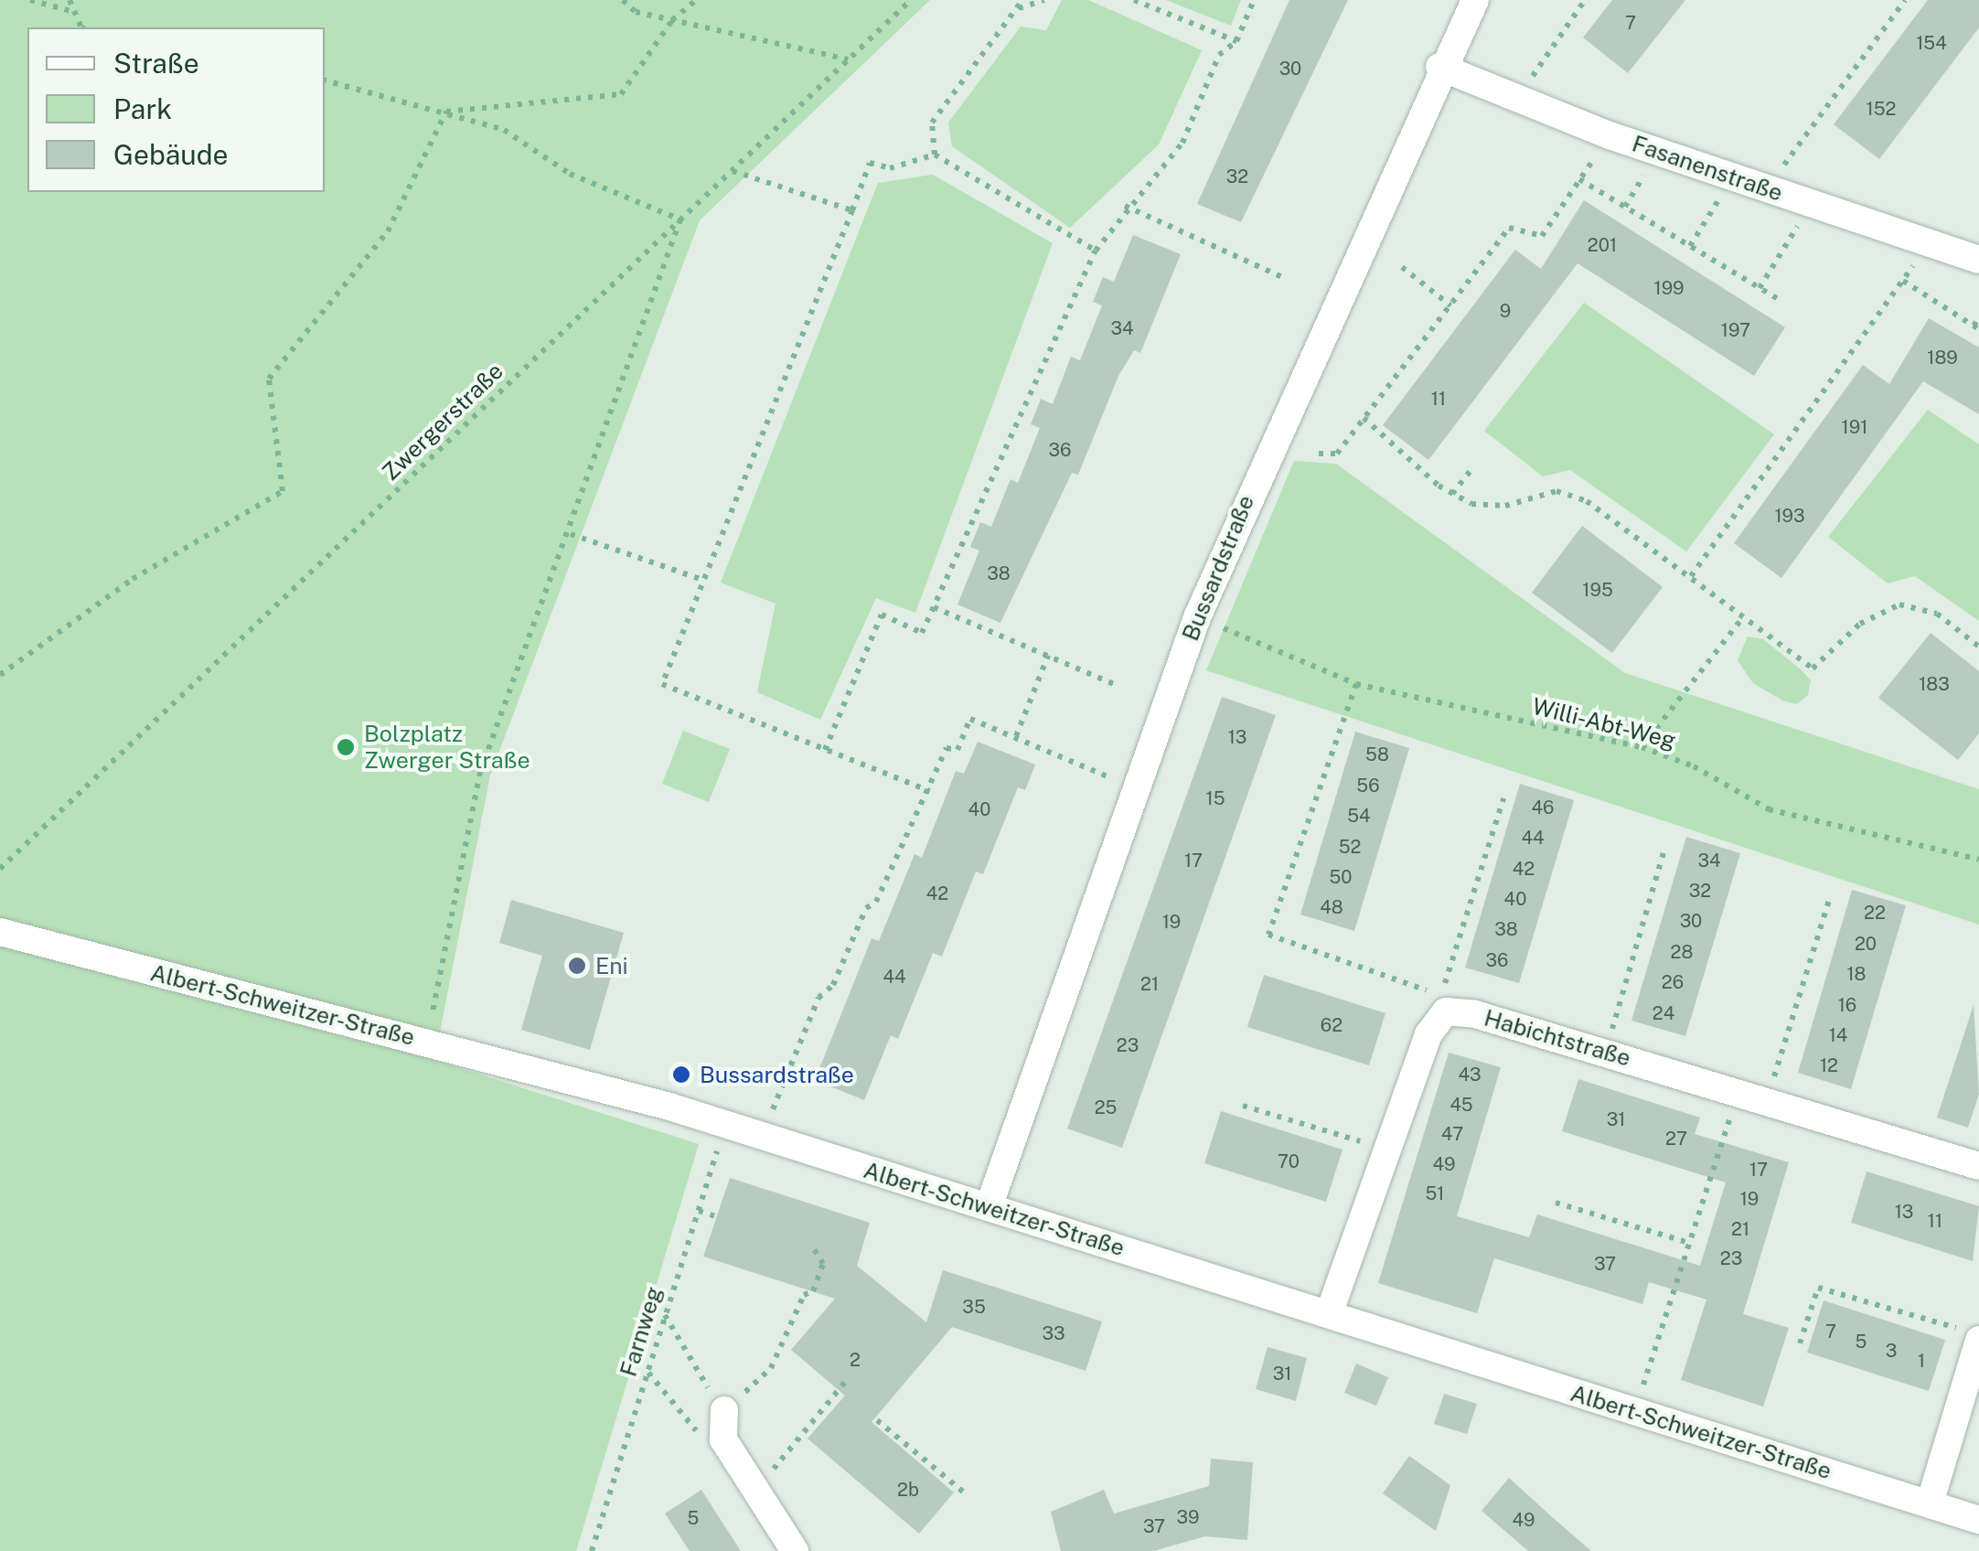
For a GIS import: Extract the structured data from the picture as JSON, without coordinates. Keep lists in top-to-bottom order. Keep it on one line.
{"streets":{"street":["Fasanenstraße","Bussardstraße","Albert-Schweitzer-Straße","Habichtstraße"],"path":["Zwergerstraße","Willi-Abt-Weg","Farnweg"]},"crossings":[["Fasanenstraße","Bussardstraße"],["Bussardstraße","Albert-Schweitzer-Straße"],["Albert-Schweitzer-Straße","Farnweg"]],"places":["Bolzplatz Zwerger Straße","Eni","Bussardstraße"],"house_numbers":["7","154","30","152","32","201","199","9","34","197","189","11","191","36","193","38","195","183","13","58","56","15","46","40","54","44","52","17","34","42","50","32","42","40","48","22","30","19","38","20","28","36","18","44","26","21","16","24","62","14","23","12","43","45","25","31","47","27","70","49","17","51","19","13","11","21","23","37","35","7","33","5","3","2","1","31","2b","39","5","49","37"],"legend":["Straße","Park","Gebäude"]}
